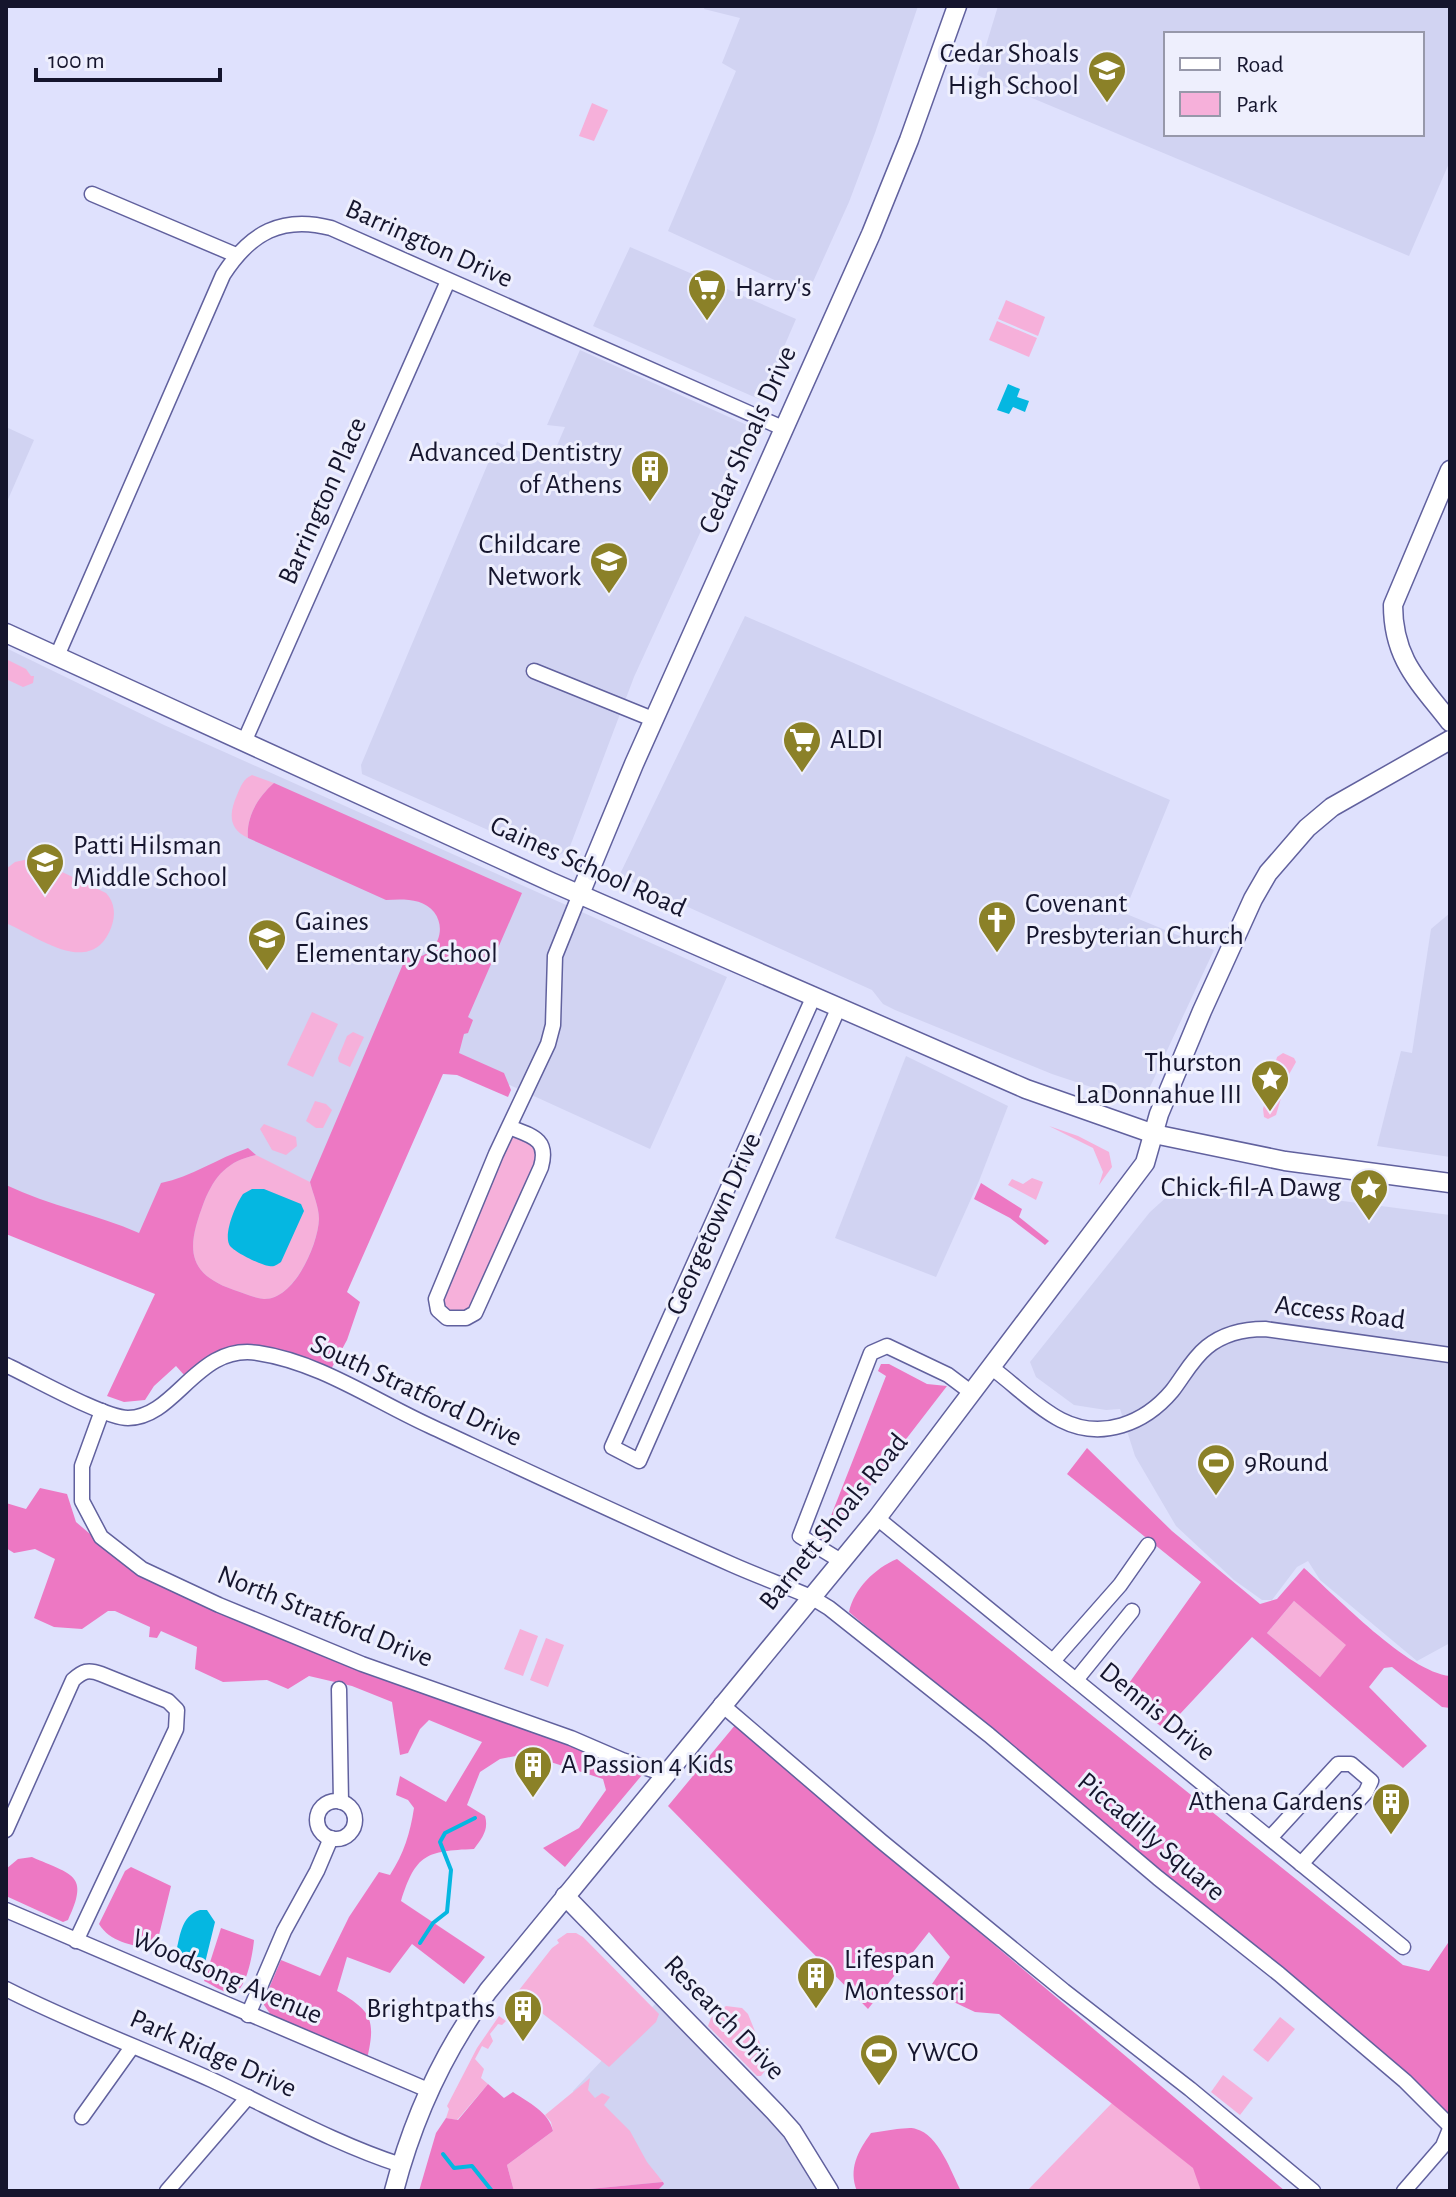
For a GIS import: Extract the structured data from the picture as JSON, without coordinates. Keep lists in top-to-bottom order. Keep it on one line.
{"streets":{"main road":["Cedar Shoals Drive","Gaines School Road","Barnett Shoals Road","Research Drive"],"street":["Barrington Drive","Barrington Place","Georgetown Drive","Access Road","South Stratford Drive","North Stratford Drive","Dennis Drive","Piccadilly Square","Woodsong Avenue","Park Ridge Drive"]},"crossings":[["Barrington Drive","Cedar Shoals Drive"],["Barrington Drive","Barrington Place"],["Barrington Drive","Gaines School Road"],["Cedar Shoals Drive","Gaines School Road"],["Barrington Place","Gaines School Road"],["Gaines School Road","Georgetown Drive"],["Gaines School Road","Barnett Shoals Road"],["Access Road","Barnett Shoals Road"],["South Stratford Drive","Barnett Shoals Road"],["South Stratford Drive","North Stratford Drive"],["South Stratford Drive","Piccadilly Square"],["Barnett Shoals Road","North Stratford Drive"],["Barnett Shoals Road","Dennis Drive"],["Barnett Shoals Road","Piccadilly Square"],["Barnett Shoals Road","Woodsong Avenue"],["Barnett Shoals Road","Research Drive"],["Barnett Shoals Road","Park Ridge Drive"]],"places":{"school or university":["Cedar Shoals High School","Childcare Network","Patti Hilsman Middle School","Gaines Elementary School"],"supermarket":["Harry's","ALDI"],"building":["Advanced Dentistry of Athens","A Passion 4 Kids","Athena Gardens","Lifespan Montessori","Brightpaths"],"church":["Covenant Presbyterian Church"],"place":["Thurston LaDonnahue III","Chick-fil-A Dawg"],"sports":["9Round","YWCO"]},"legend":["Road","Park"],"scale_bar":"100 m"}
